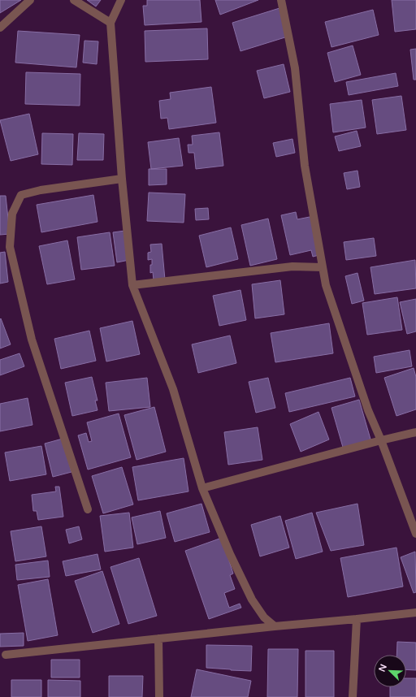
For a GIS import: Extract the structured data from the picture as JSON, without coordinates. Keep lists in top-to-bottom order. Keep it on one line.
{"north":"top left"}
